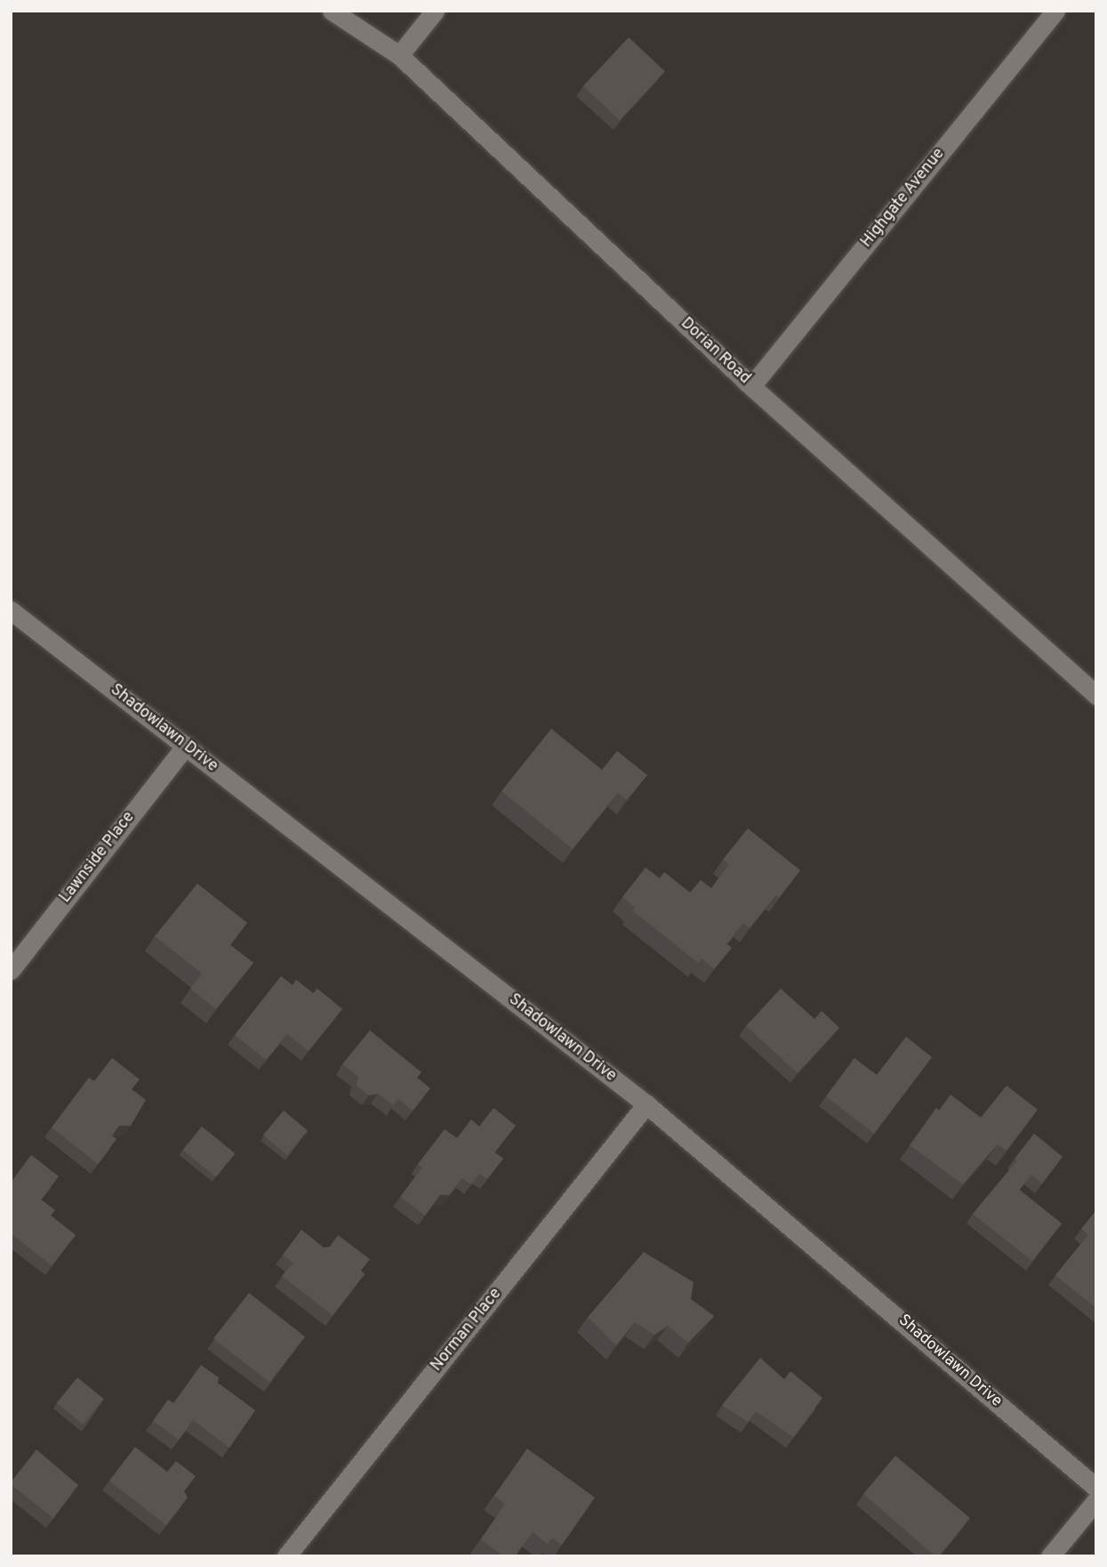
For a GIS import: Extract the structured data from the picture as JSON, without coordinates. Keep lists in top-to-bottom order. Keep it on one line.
{"streets":{"street":["Highgate Avenue","Dorian Road","Shadowlawn Drive","Lawnside Place","Norman Place"]},"crossings":[["Highgate Avenue","Dorian Road"],["Shadowlawn Drive","Lawnside Place"],["Shadowlawn Drive","Norman Place"]]}
